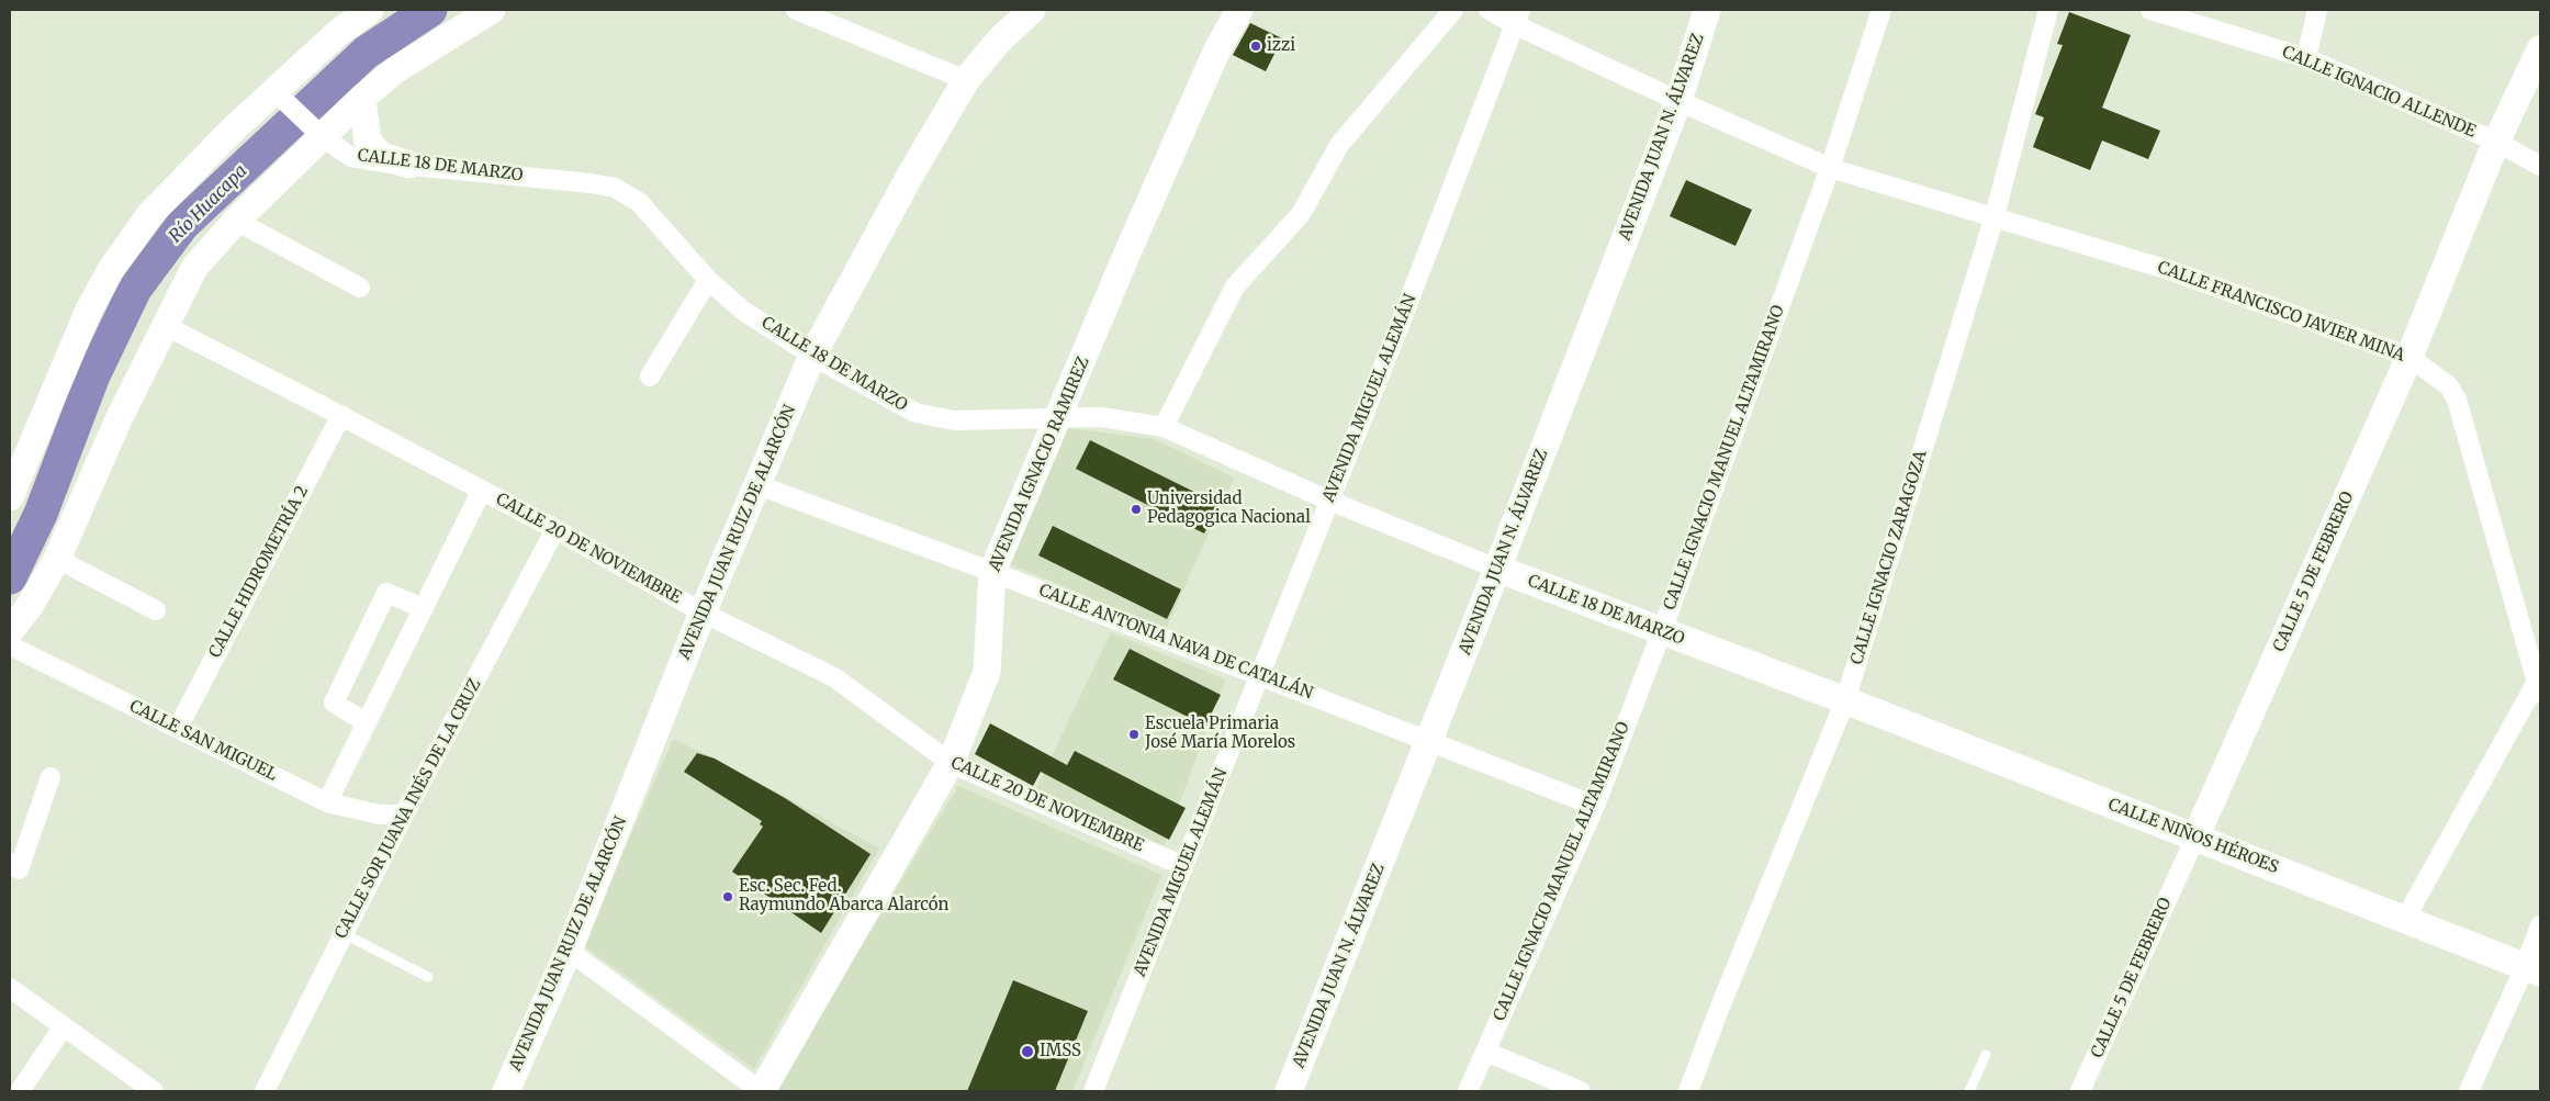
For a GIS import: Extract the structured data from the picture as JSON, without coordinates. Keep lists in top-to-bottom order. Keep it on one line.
{"streets":{"main road":["AVENIDA JUAN N. ÁLVAREZ","CALLE 18 DE MARZO","AVENIDA IGNACIO RAMIREZ","AVENIDA JUAN RUIZ DE ALARCÓN","CALLE 5 DE FEBRERO","CALLE NIÑOS HÉROES"],"street":["CALLE IGNACIO ALLENDE","CALLE FRANCISCO JAVIER MINA","AVENIDA MIGUEL ALEMÁN","CALLE IGNACIO MANUEL ALTAMIRANO","CALLE 20 DE NOVIEMBRE","CALLE IGNACIO ZARAGOZA","CALLE HIDROMETRÍA 2","CALLE ANTONIA NAVA DE CATALÁN","CALLE SAN MIGUEL","CALLE SOR JUANA INÉS DE LA CRUZ"]},"crossings":[["CALLE IGNACIO ALLENDE","CALLE 5 DE FEBRERO"],["AVENIDA JUAN N. ÁLVAREZ","CALLE 18 DE MARZO"],["AVENIDA JUAN N. ÁLVAREZ","CALLE FRANCISCO JAVIER MINA"],["AVENIDA JUAN N. ÁLVAREZ","CALLE ANTONIA NAVA DE CATALÁN"],["CALLE 18 DE MARZO","AVENIDA MIGUEL ALEMÁN"],["CALLE 18 DE MARZO","CALLE IGNACIO MANUEL ALTAMIRANO"],["CALLE 18 DE MARZO","AVENIDA IGNACIO RAMIREZ"],["CALLE 18 DE MARZO","AVENIDA JUAN RUIZ DE ALARCÓN"],["CALLE 18 DE MARZO","CALLE IGNACIO ZARAGOZA"],["CALLE 18 DE MARZO","CALLE NIÑOS HÉROES"],["CALLE FRANCISCO JAVIER MINA","AVENIDA MIGUEL ALEMÁN"],["CALLE FRANCISCO JAVIER MINA","CALLE IGNACIO MANUEL ALTAMIRANO"],["CALLE FRANCISCO JAVIER MINA","CALLE IGNACIO ZARAGOZA"],["CALLE FRANCISCO JAVIER MINA","CALLE 5 DE FEBRERO"],["AVENIDA MIGUEL ALEMÁN","CALLE 20 DE NOVIEMBRE"],["AVENIDA MIGUEL ALEMÁN","CALLE ANTONIA NAVA DE CATALÁN"],["CALLE IGNACIO MANUEL ALTAMIRANO","CALLE ANTONIA NAVA DE CATALÁN"],["AVENIDA IGNACIO RAMIREZ","CALLE 20 DE NOVIEMBRE"],["AVENIDA IGNACIO RAMIREZ","CALLE ANTONIA NAVA DE CATALÁN"],["AVENIDA JUAN RUIZ DE ALARCÓN","CALLE 20 DE NOVIEMBRE"],["AVENIDA JUAN RUIZ DE ALARCÓN","CALLE ANTONIA NAVA DE CATALÁN"],["CALLE 20 DE NOVIEMBRE","CALLE HIDROMETRÍA 2"],["CALLE 20 DE NOVIEMBRE","CALLE SOR JUANA INÉS DE LA CRUZ"],["CALLE IGNACIO ZARAGOZA","CALLE NIÑOS HÉROES"],["CALLE HIDROMETRÍA 2","CALLE SAN MIGUEL"],["CALLE 5 DE FEBRERO","CALLE NIÑOS HÉROES"],["CALLE SAN MIGUEL","CALLE SOR JUANA INÉS DE LA CRUZ"]],"water":["Río Huacapa"],"places":["izzi","Universidad Pedagogica Nacional","Escuela Primaria José María Morelos","Esc. Sec. Fed. Raymundo Abarca Alarcón","IMSS"]}
